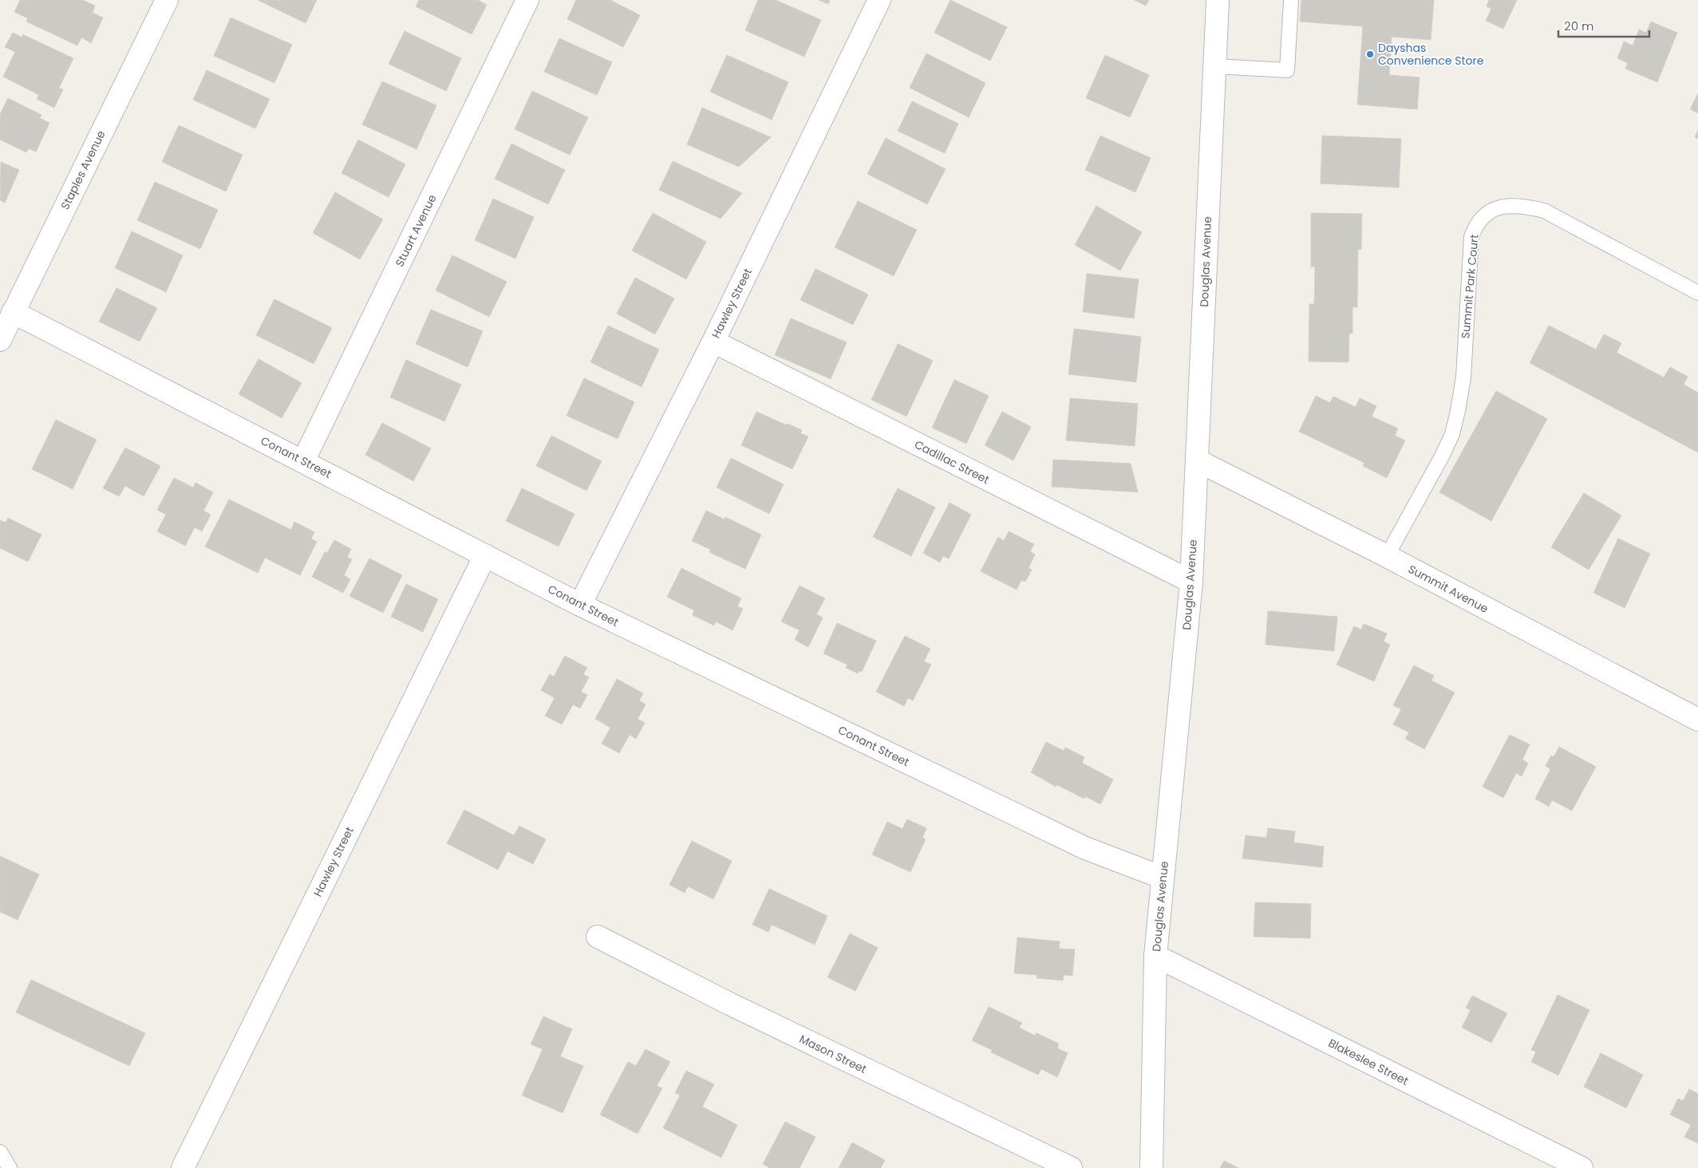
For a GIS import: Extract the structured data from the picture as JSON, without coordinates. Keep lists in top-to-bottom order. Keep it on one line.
{"streets":{"street":["Staples Avenue","Stuart Avenue","Douglas Avenue","Hawley Street","Conant Street","Cadillac Street","Summit Avenue","Mason Street","Blakeslee Street"],"lane":["Summit Park Court"]},"crossings":[["Staples Avenue","Conant Street"],["Stuart Avenue","Conant Street"],["Douglas Avenue","Conant Street"],["Douglas Avenue","Cadillac Street"],["Douglas Avenue","Summit Avenue"],["Douglas Avenue","Blakeslee Street"],["Summit Park Court","Summit Avenue"],["Hawley Street","Conant Street"],["Hawley Street","Cadillac Street"]],"places":["Dayshas Convenience Store"],"scale_bar":"20 m"}
